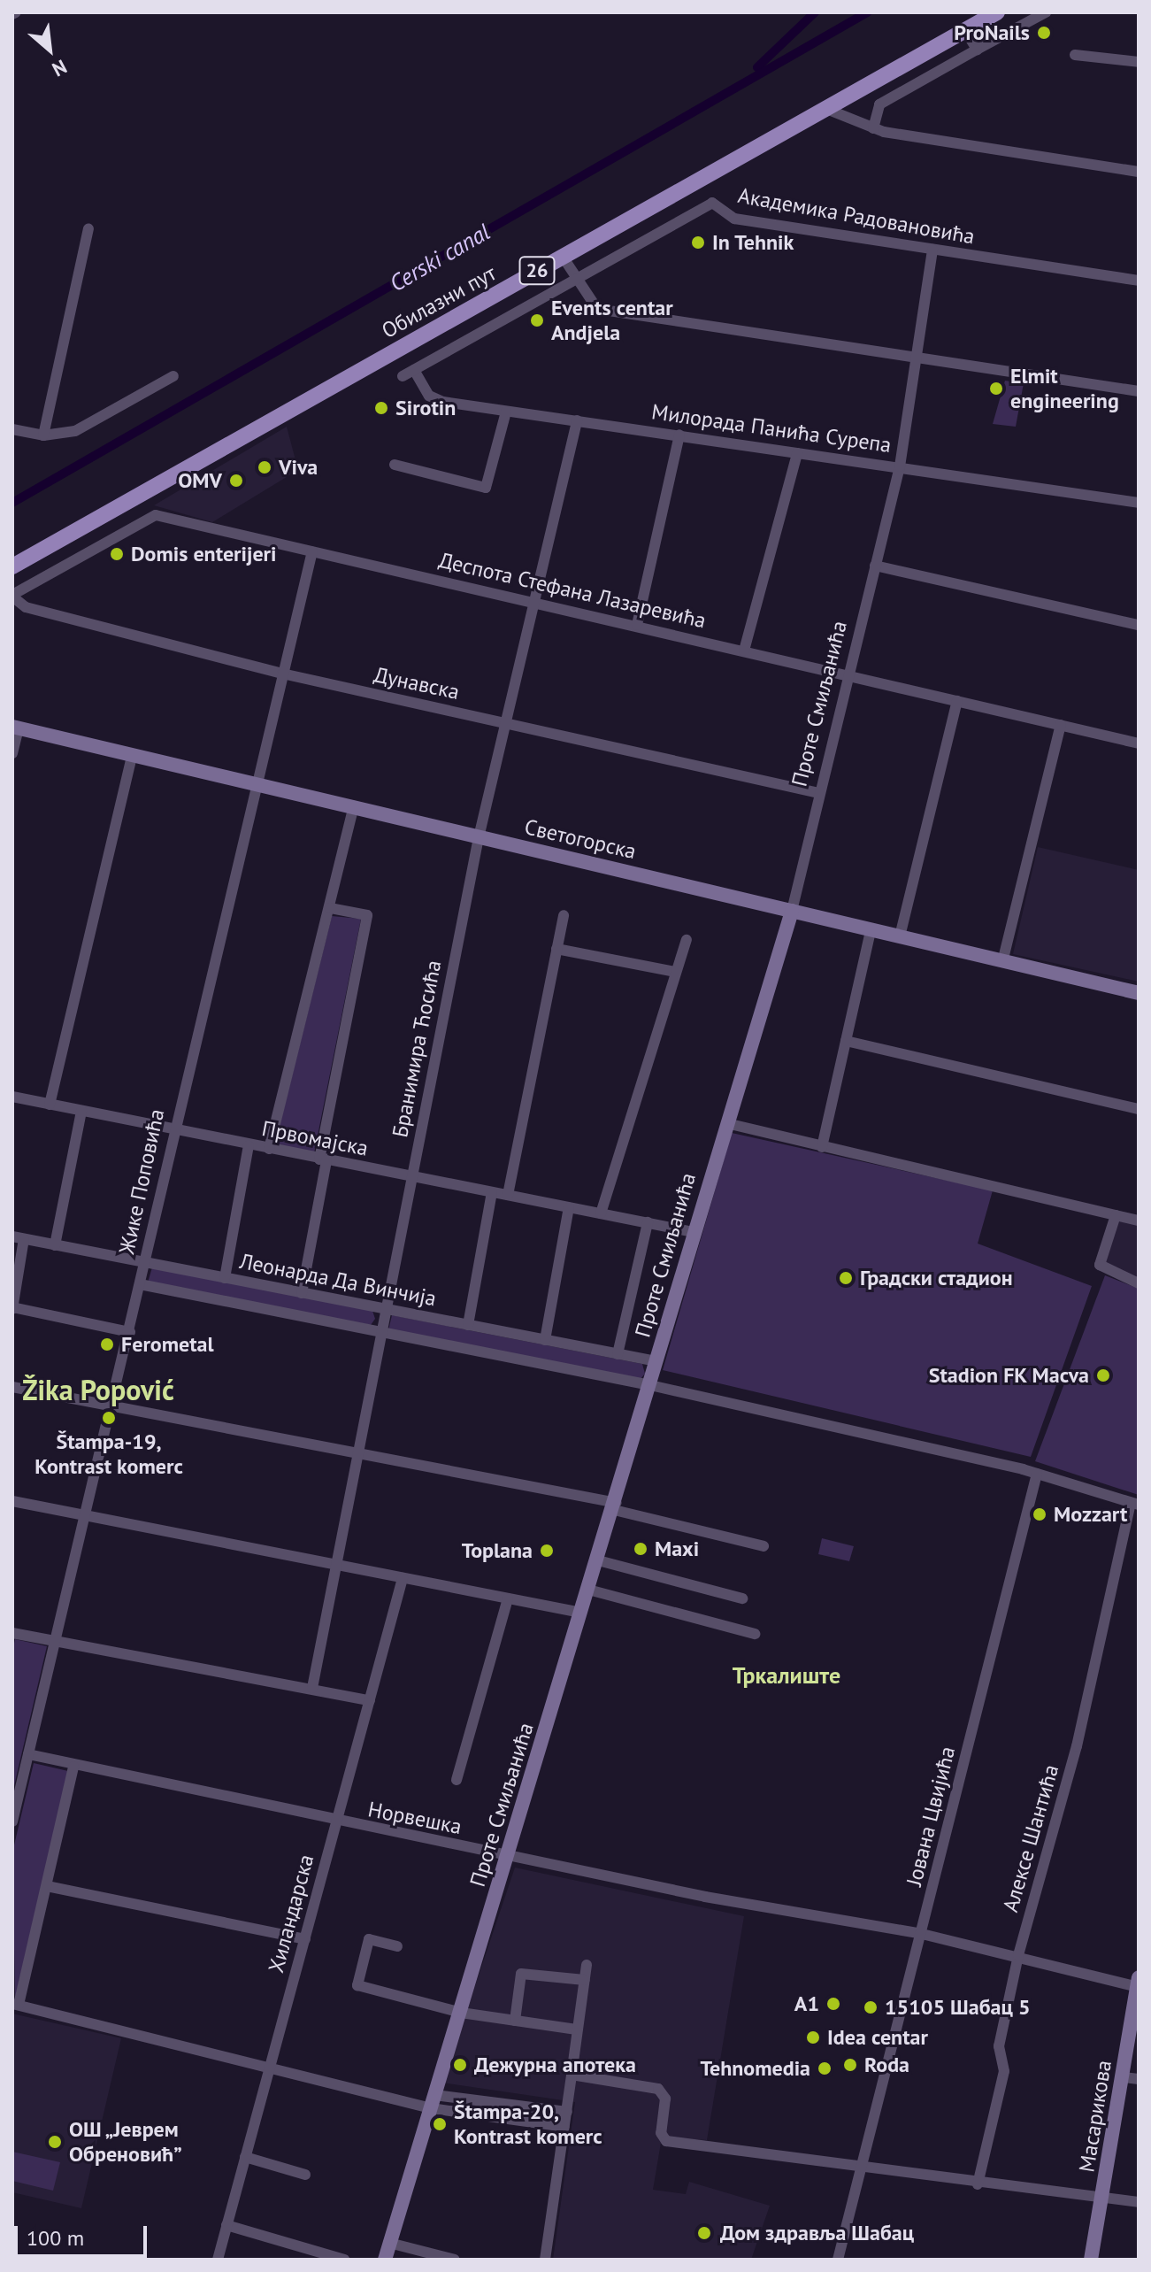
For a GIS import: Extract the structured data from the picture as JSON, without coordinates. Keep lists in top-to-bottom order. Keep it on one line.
{"streets":{"main road":["26","Обилазни пут"],"street":["Академика Радовановића","Милорада Панића Сурепа","Деспота Стефана Лазаревића","Дунавска","Проте Смиљанића","Светогорска","Бранимира Ћосића","Првомајска","Жике Поповића","Леонарда Да Винчија","Јована Цвијића","Норвешка","Алексе Шантића","Хиландарска","Масарикова"]},"crossings":[["Академика Радовановића","Милорада Панића Сурепа"],["Академика Радовановића","Проте Смиљанића"],["Милорада Панића Сурепа","Проте Смиљанића"],["Милорада Панића Сурепа","Бранимира Ћосића"],["Деспота Стефана Лазаревића","Дунавска"],["Деспота Стефана Лазаревића","Проте Смиљанића"],["Деспота Стефана Лазаревића","Бранимира Ћосића"],["Деспота Стефана Лазаревића","Жике Поповића"],["Дунавска","Проте Смиљанића"],["Дунавска","Бранимира Ћосића"],["Дунавска","Жике Поповића"],["Проте Смиљанића","Светогорска"],["Проте Смиљанића","Првомајска"],["Проте Смиљанића","Леонарда Да Винчија"],["Проте Смиљанића","Норвешка"],["Светогорска","Бранимира Ћосића"],["Светогорска","Жике Поповића"],["Бранимира Ћосића","Првомајска"],["Бранимира Ћосића","Леонарда Да Винчија"],["Првомајска","Жике Поповића"],["Жике Поповића","Леонарда Да Винчија"],["Жике Поповића","Норвешка"],["Леонарда Да Винчија","Јована Цвијића"],["Леонарда Да Винчија","Алексе Шантића"],["Јована Цвијића","Норвешка"],["Норвешка","Алексе Шантића"],["Норвешка","Хиландарска"],["Норвешка","Масарикова"]],"districts":["Žika Popović","Тркалиште"],"water":["Cerski canal"],"places":["ProNails","In Tehnik","Events centar Andjela","Elmit engineering","Sirotin","Viva","OMV","Domis enterijeri","Градски стадион","Ferometal","Stadion FK Macva","Štampa-19, Kontrast komerc","Mozzart","Maxi","Toplana","A1","15105 Шабац 5","Idea centar","Дежурна апотека","Roda","Tehnomedia","Štampa-20, Kontrast komerc","ОШ „Јеврем Обреновић”","Дом здравља Шабац"],"scale_bar":"100 m","north":"bottom right"}
